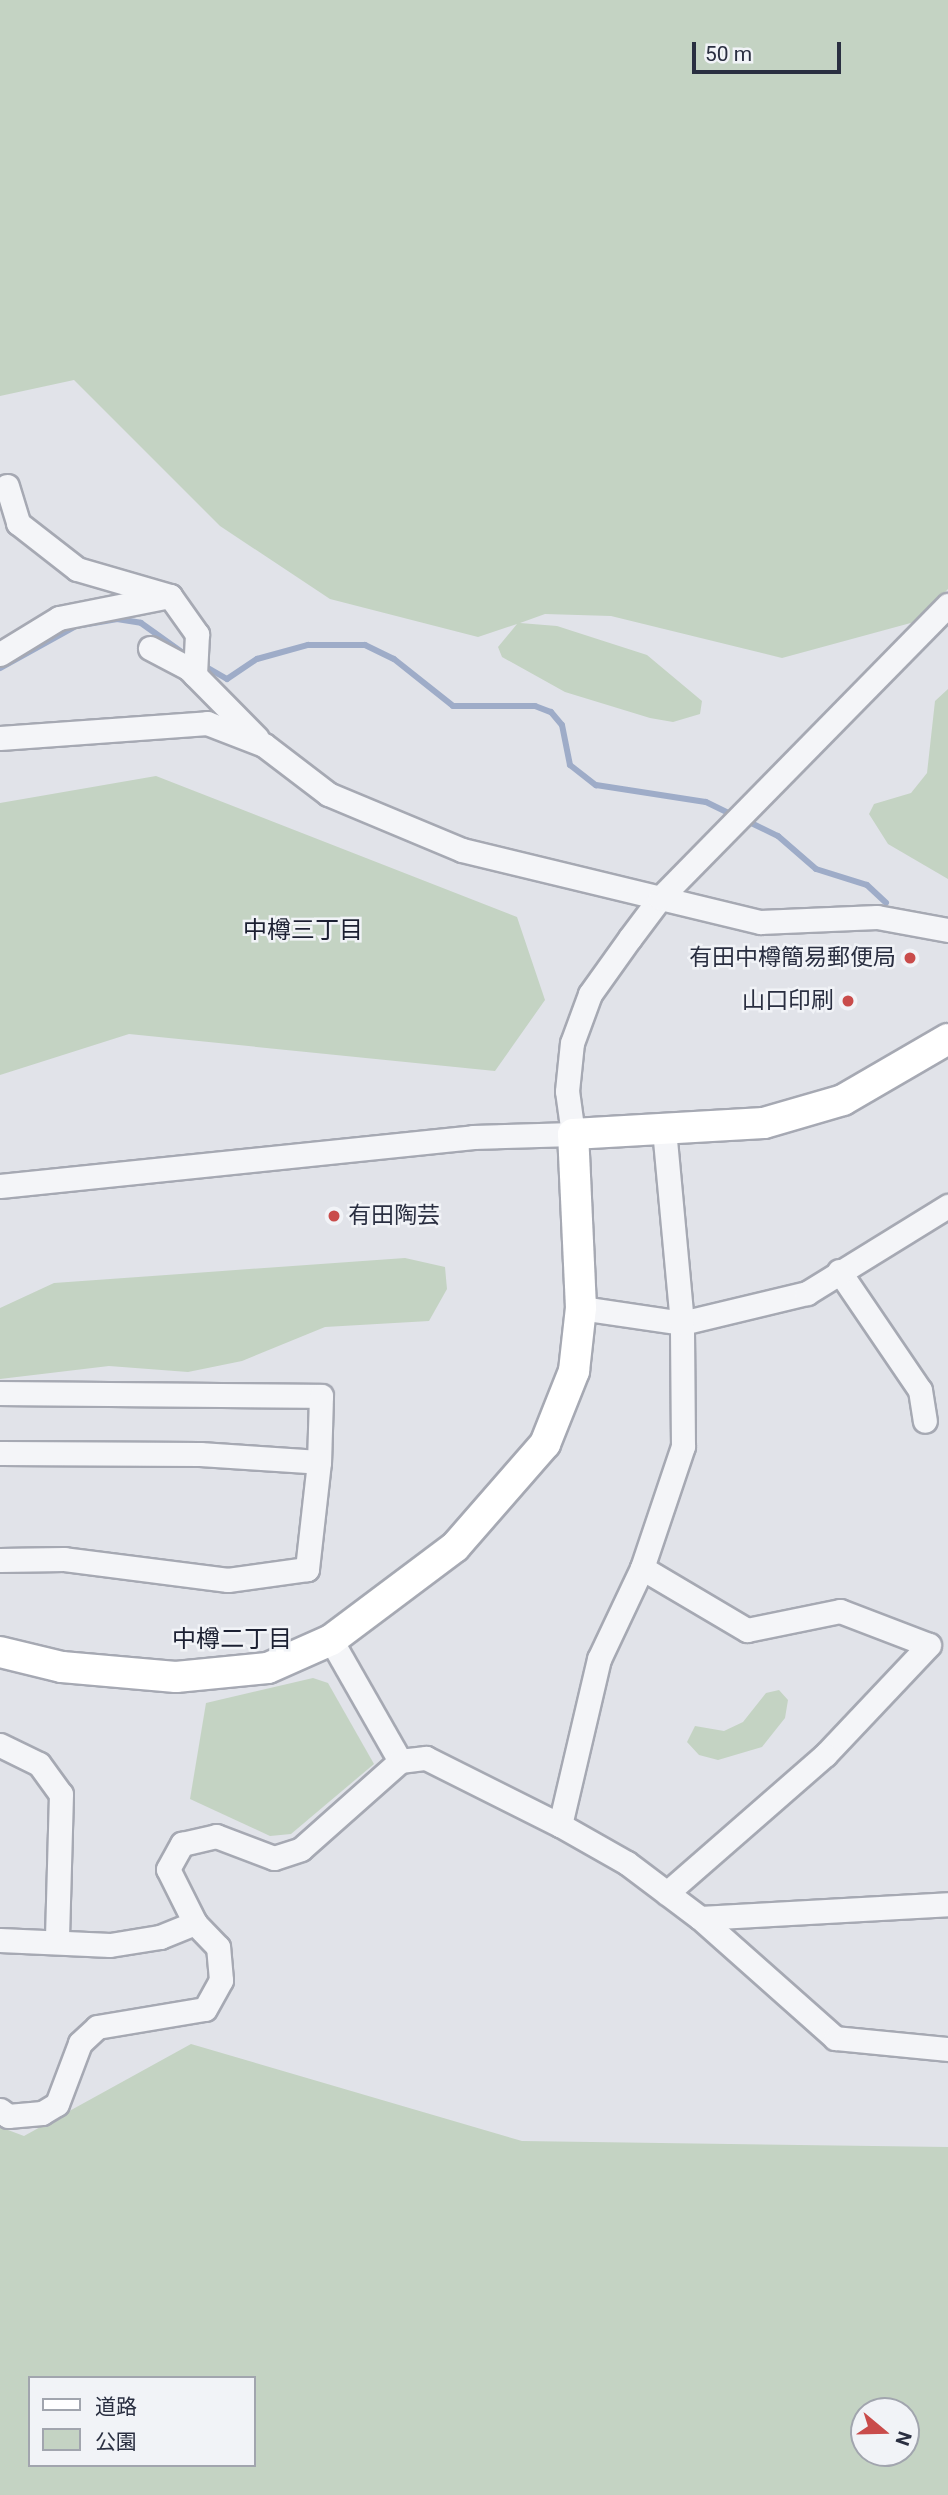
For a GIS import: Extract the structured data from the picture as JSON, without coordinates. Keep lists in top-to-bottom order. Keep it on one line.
{"districts":["中樽三丁目","中樽二丁目"],"places":["有田中樽簡易郵便局","山口印刷","有田陶芸"],"legend":["道路","公園"],"scale_bar":"50 m","north":"right"}
